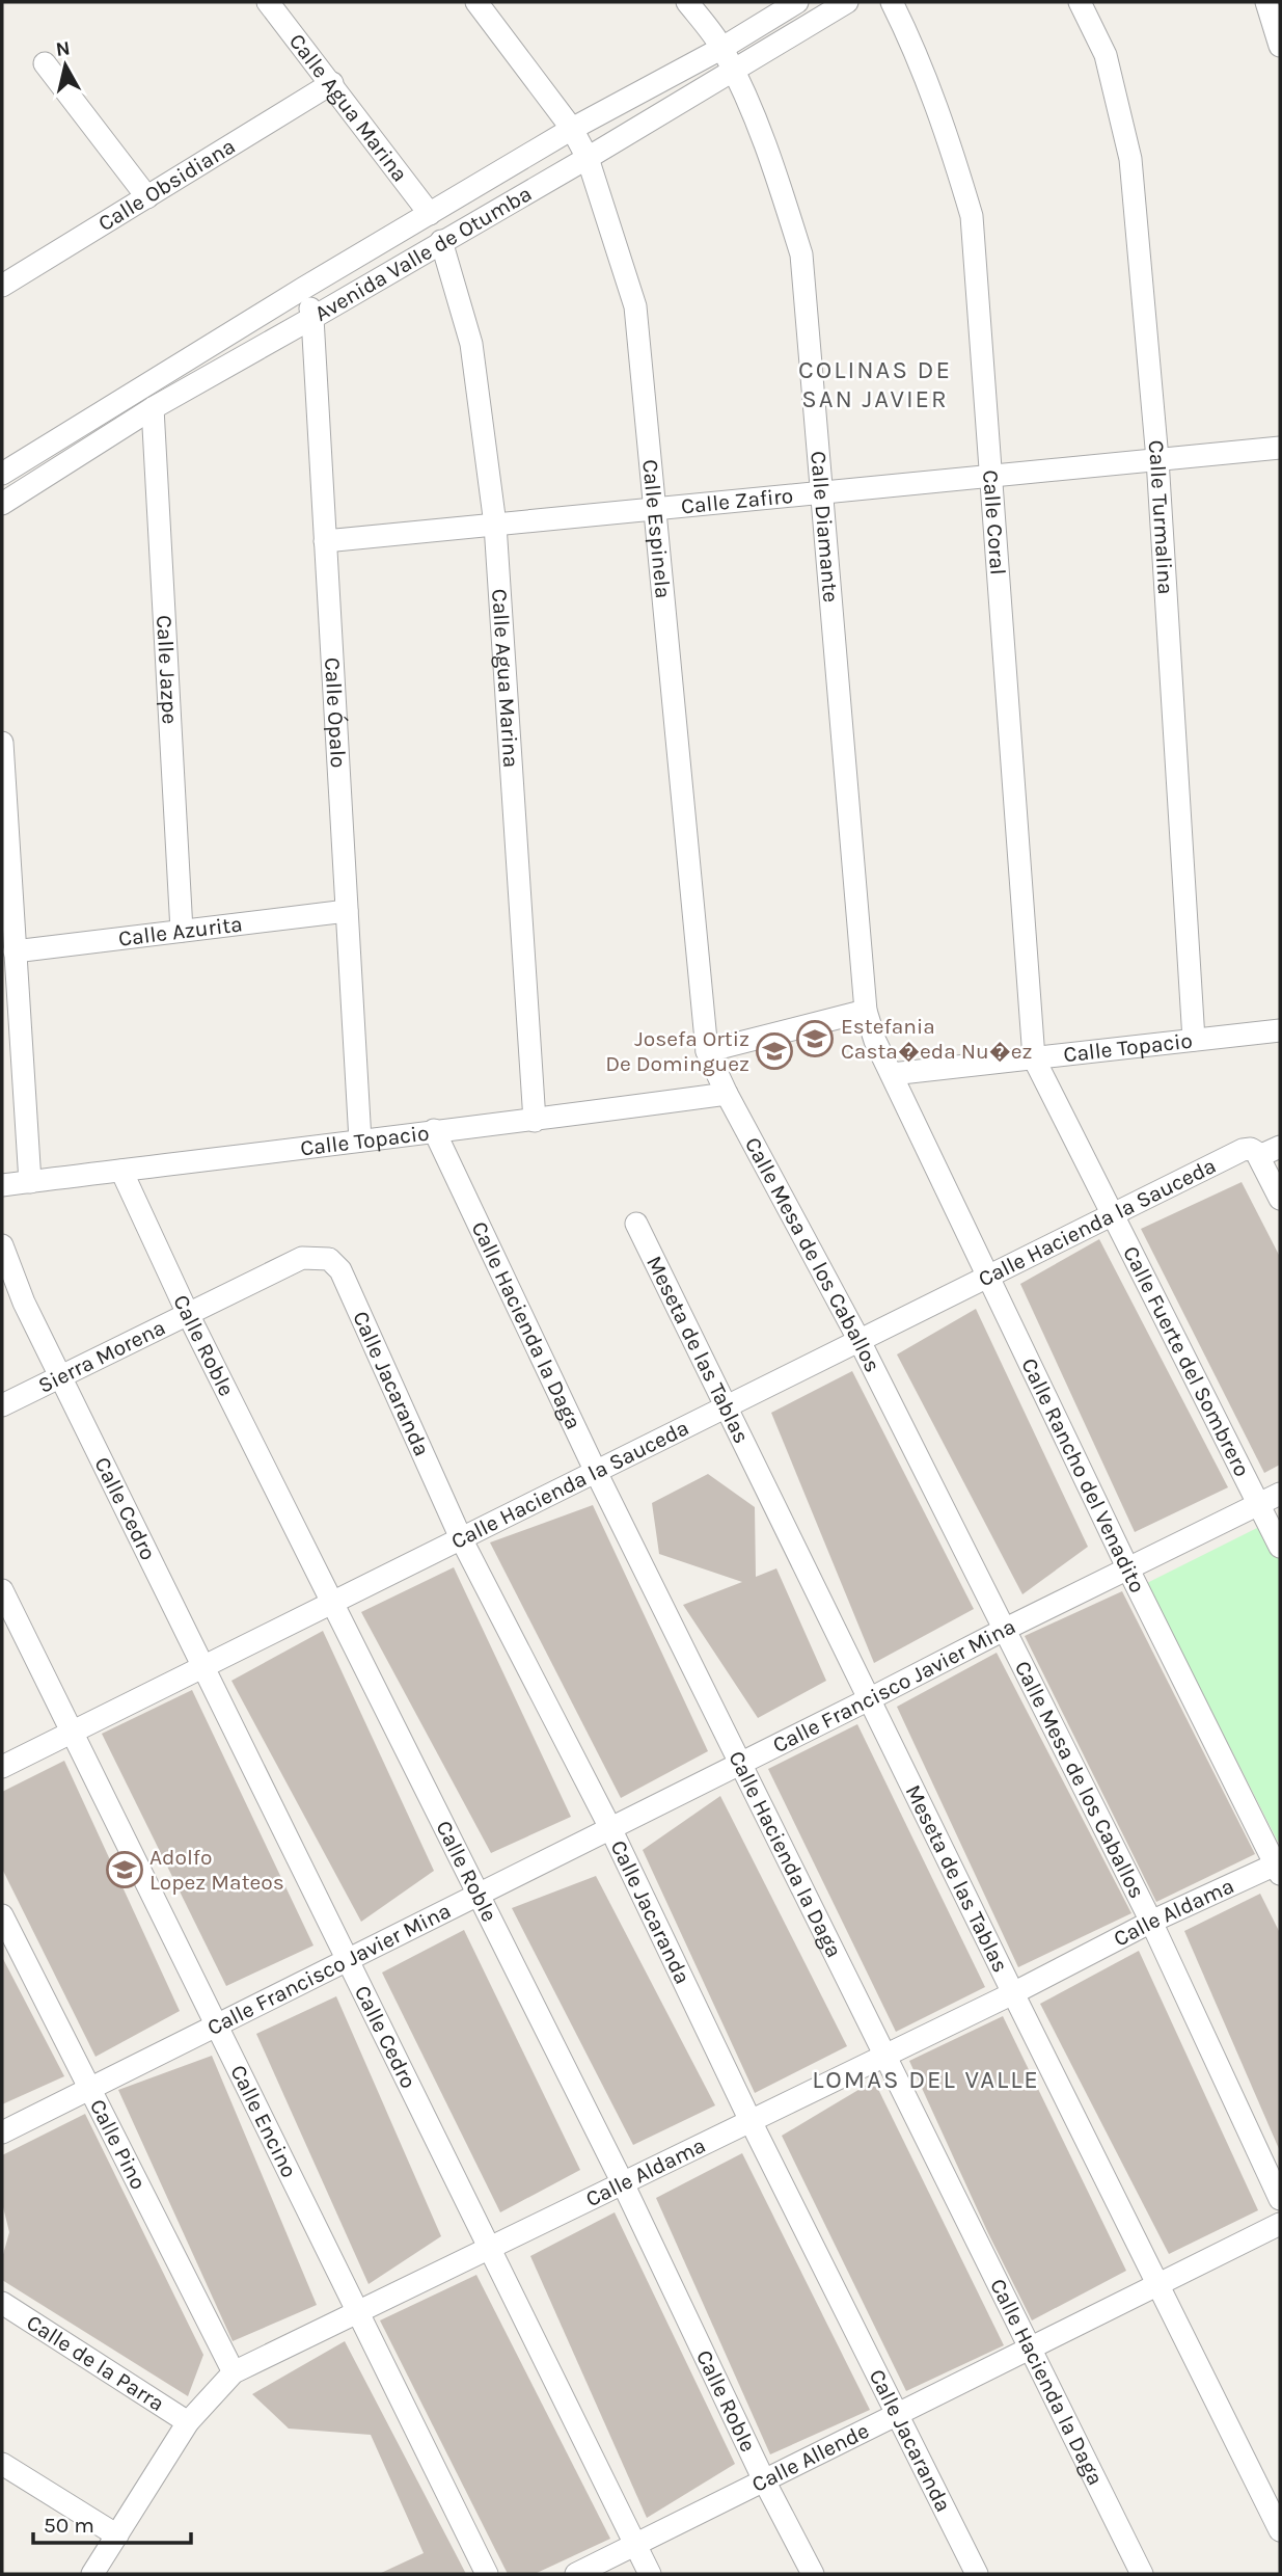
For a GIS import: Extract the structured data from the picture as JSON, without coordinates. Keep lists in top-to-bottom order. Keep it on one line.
{"streets":{"street":["Calle Agua Marina","Calle Obsidiana","Avenida Valle de Otumba","Calle Zafiro","Calle Turmalina","Calle Coral","Calle Diamante","Calle Espinela","Calle Jazpe","Calle Ópalo","Calle Azurita","Calle Topacio","Calle Hacienda la Sauceda","Calle Mesa de los Caballos","Calle Hacienda la Daga","Calle Roble","Meseta de las Tablas","Sierra Morena","Calle Fuerte del Sombrero","Calle Jacaranda","Calle Rancho del Venadito","Calle Cedro","Calle Francisco Javier Mina","Calle Aldama","Calle Encino","Calle Pino","Calle de la Parra","Calle Allende"]},"crossings":[["Calle Agua Marina","Calle Obsidiana"],["Calle Agua Marina","Avenida Valle de Otumba"],["Calle Agua Marina","Calle Zafiro"],["Calle Agua Marina","Calle Topacio"],["Avenida Valle de Otumba","Calle Diamante"],["Avenida Valle de Otumba","Calle Espinela"],["Avenida Valle de Otumba","Calle Jazpe"],["Avenida Valle de Otumba","Calle Ópalo"],["Calle Zafiro","Calle Turmalina"],["Calle Zafiro","Calle Coral"],["Calle Zafiro","Calle Diamante"],["Calle Zafiro","Calle Espinela"],["Calle Zafiro","Calle Ópalo"],["Calle Turmalina","Calle Topacio"],["Calle Coral","Calle Topacio"],["Calle Coral","Calle Fuerte del Sombrero"],["Calle Diamante","Calle Topacio"],["Calle Diamante","Calle Rancho del Venadito"],["Calle Espinela","Calle Topacio"],["Calle Espinela","Calle Mesa de los Caballos"],["Calle Jazpe","Calle Azurita"],["Calle Ópalo","Calle Azurita"],["Calle Ópalo","Calle Topacio"],["Calle Topacio","Calle Mesa de los Caballos"],["Calle Topacio","Calle Hacienda la Daga"],["Calle Topacio","Calle Roble"],["Calle Topacio","Calle Fuerte del Sombrero"],["Calle Topacio","Calle Rancho del Venadito"],["Calle Hacienda la Sauceda","Calle Mesa de los Caballos"],["Calle Hacienda la Sauceda","Calle Hacienda la Daga"],["Calle Hacienda la Sauceda","Calle Roble"],["Calle Hacienda la Sauceda","Meseta de las Tablas"],["Calle Hacienda la Sauceda","Calle Fuerte del Sombrero"],["Calle Hacienda la Sauceda","Calle Jacaranda"],["Calle Hacienda la Sauceda","Calle Rancho del Venadito"],["Calle Hacienda la Sauceda","Calle Cedro"],["Calle Hacienda la Sauceda","Calle Encino"],["Calle Mesa de los Caballos","Calle Francisco Javier Mina"],["Calle Mesa de los Caballos","Calle Aldama"],["Calle Hacienda la Daga","Calle Francisco Javier Mina"],["Calle Hacienda la Daga","Calle Aldama"],["Calle Hacienda la Daga","Calle Allende"],["Calle Roble","Sierra Morena"],["Calle Roble","Calle Francisco Javier Mina"],["Calle Roble","Calle Aldama"],["Calle Roble","Calle Allende"],["Meseta de las Tablas","Calle Francisco Javier Mina"],["Meseta de las Tablas","Calle Aldama"],["Meseta de las Tablas","Calle Allende"],["Sierra Morena","Calle Jacaranda"],["Sierra Morena","Calle Cedro"],["Calle Fuerte del Sombrero","Calle Francisco Javier Mina"],["Calle Jacaranda","Calle Francisco Javier Mina"],["Calle Jacaranda","Calle Aldama"],["Calle Jacaranda","Calle Allende"],["Calle Rancho del Venadito","Calle Francisco Javier Mina"],["Calle Rancho del Venadito","Calle Aldama"],["Calle Cedro","Calle Francisco Javier Mina"],["Calle Cedro","Calle Aldama"],["Calle Cedro","Calle Allende"],["Calle Francisco Javier Mina","Calle Encino"],["Calle Francisco Javier Mina","Calle Pino"],["Calle Aldama","Calle Encino"],["Calle Aldama","Calle Pino"],["Calle Aldama","Calle de la Parra"]],"districts":["COLINAS DE SAN JAVIER","LOMAS DEL VALLE"],"places":{"school or university":["Estefania Casta�eda Nu�ez","Josefa Ortiz De Dominguez","Adolfo Lopez Mateos"]},"scale_bar":"50 m","north":"top"}
